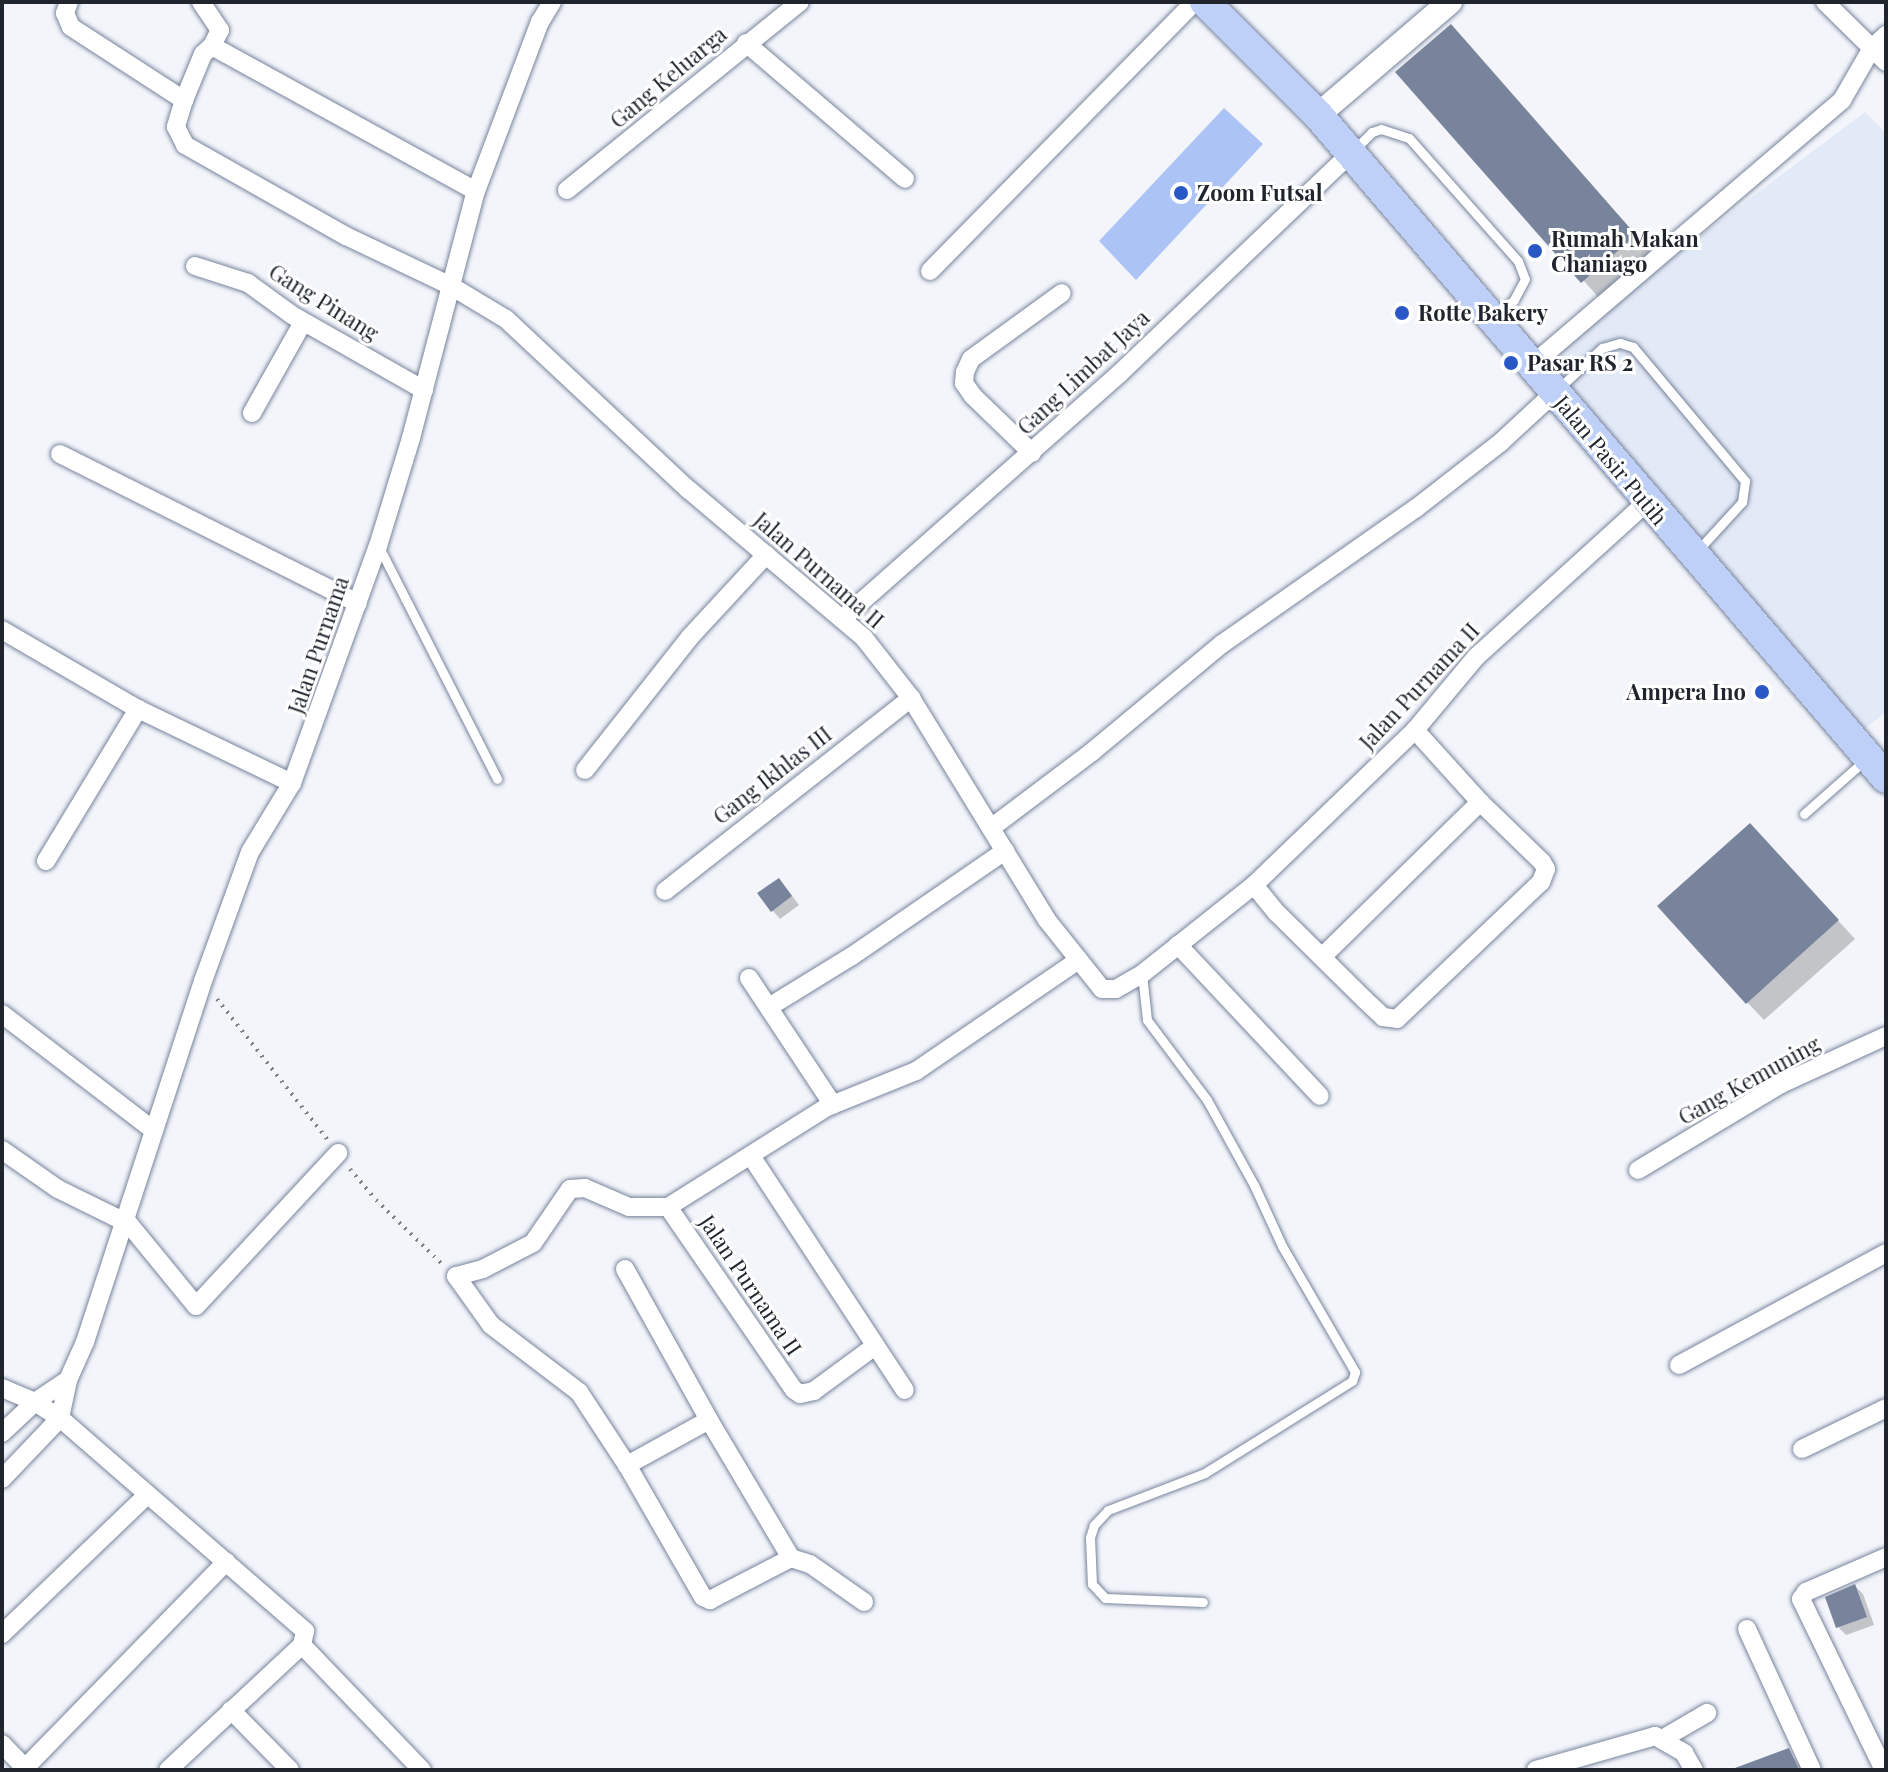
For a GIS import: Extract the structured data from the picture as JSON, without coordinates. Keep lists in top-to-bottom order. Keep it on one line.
{"streets":{"highway":["Jalan Pasir Putih"],"street":["Gang Keluarga","Gang Pinang","Gang Limbat Jaya","Jalan Purnama II","Jalan Purnama","Gang Ikhlas III","Gang Kemuning"]},"crossings":[["Gang Pinang","Jalan Purnama"],["Gang Limbat Jaya","Jalan Pasir Putih"],["Gang Limbat Jaya","Jalan Purnama II"],["Jalan Pasir Putih","Jalan Purnama II"],["Jalan Purnama II","Jalan Purnama"],["Jalan Purnama II","Gang Ikhlas III"]],"places":["Zoom Futsal","Rumah Makan Chaniago","Rotte Bakery","Pasar RS 2","Ampera Ino"]}
